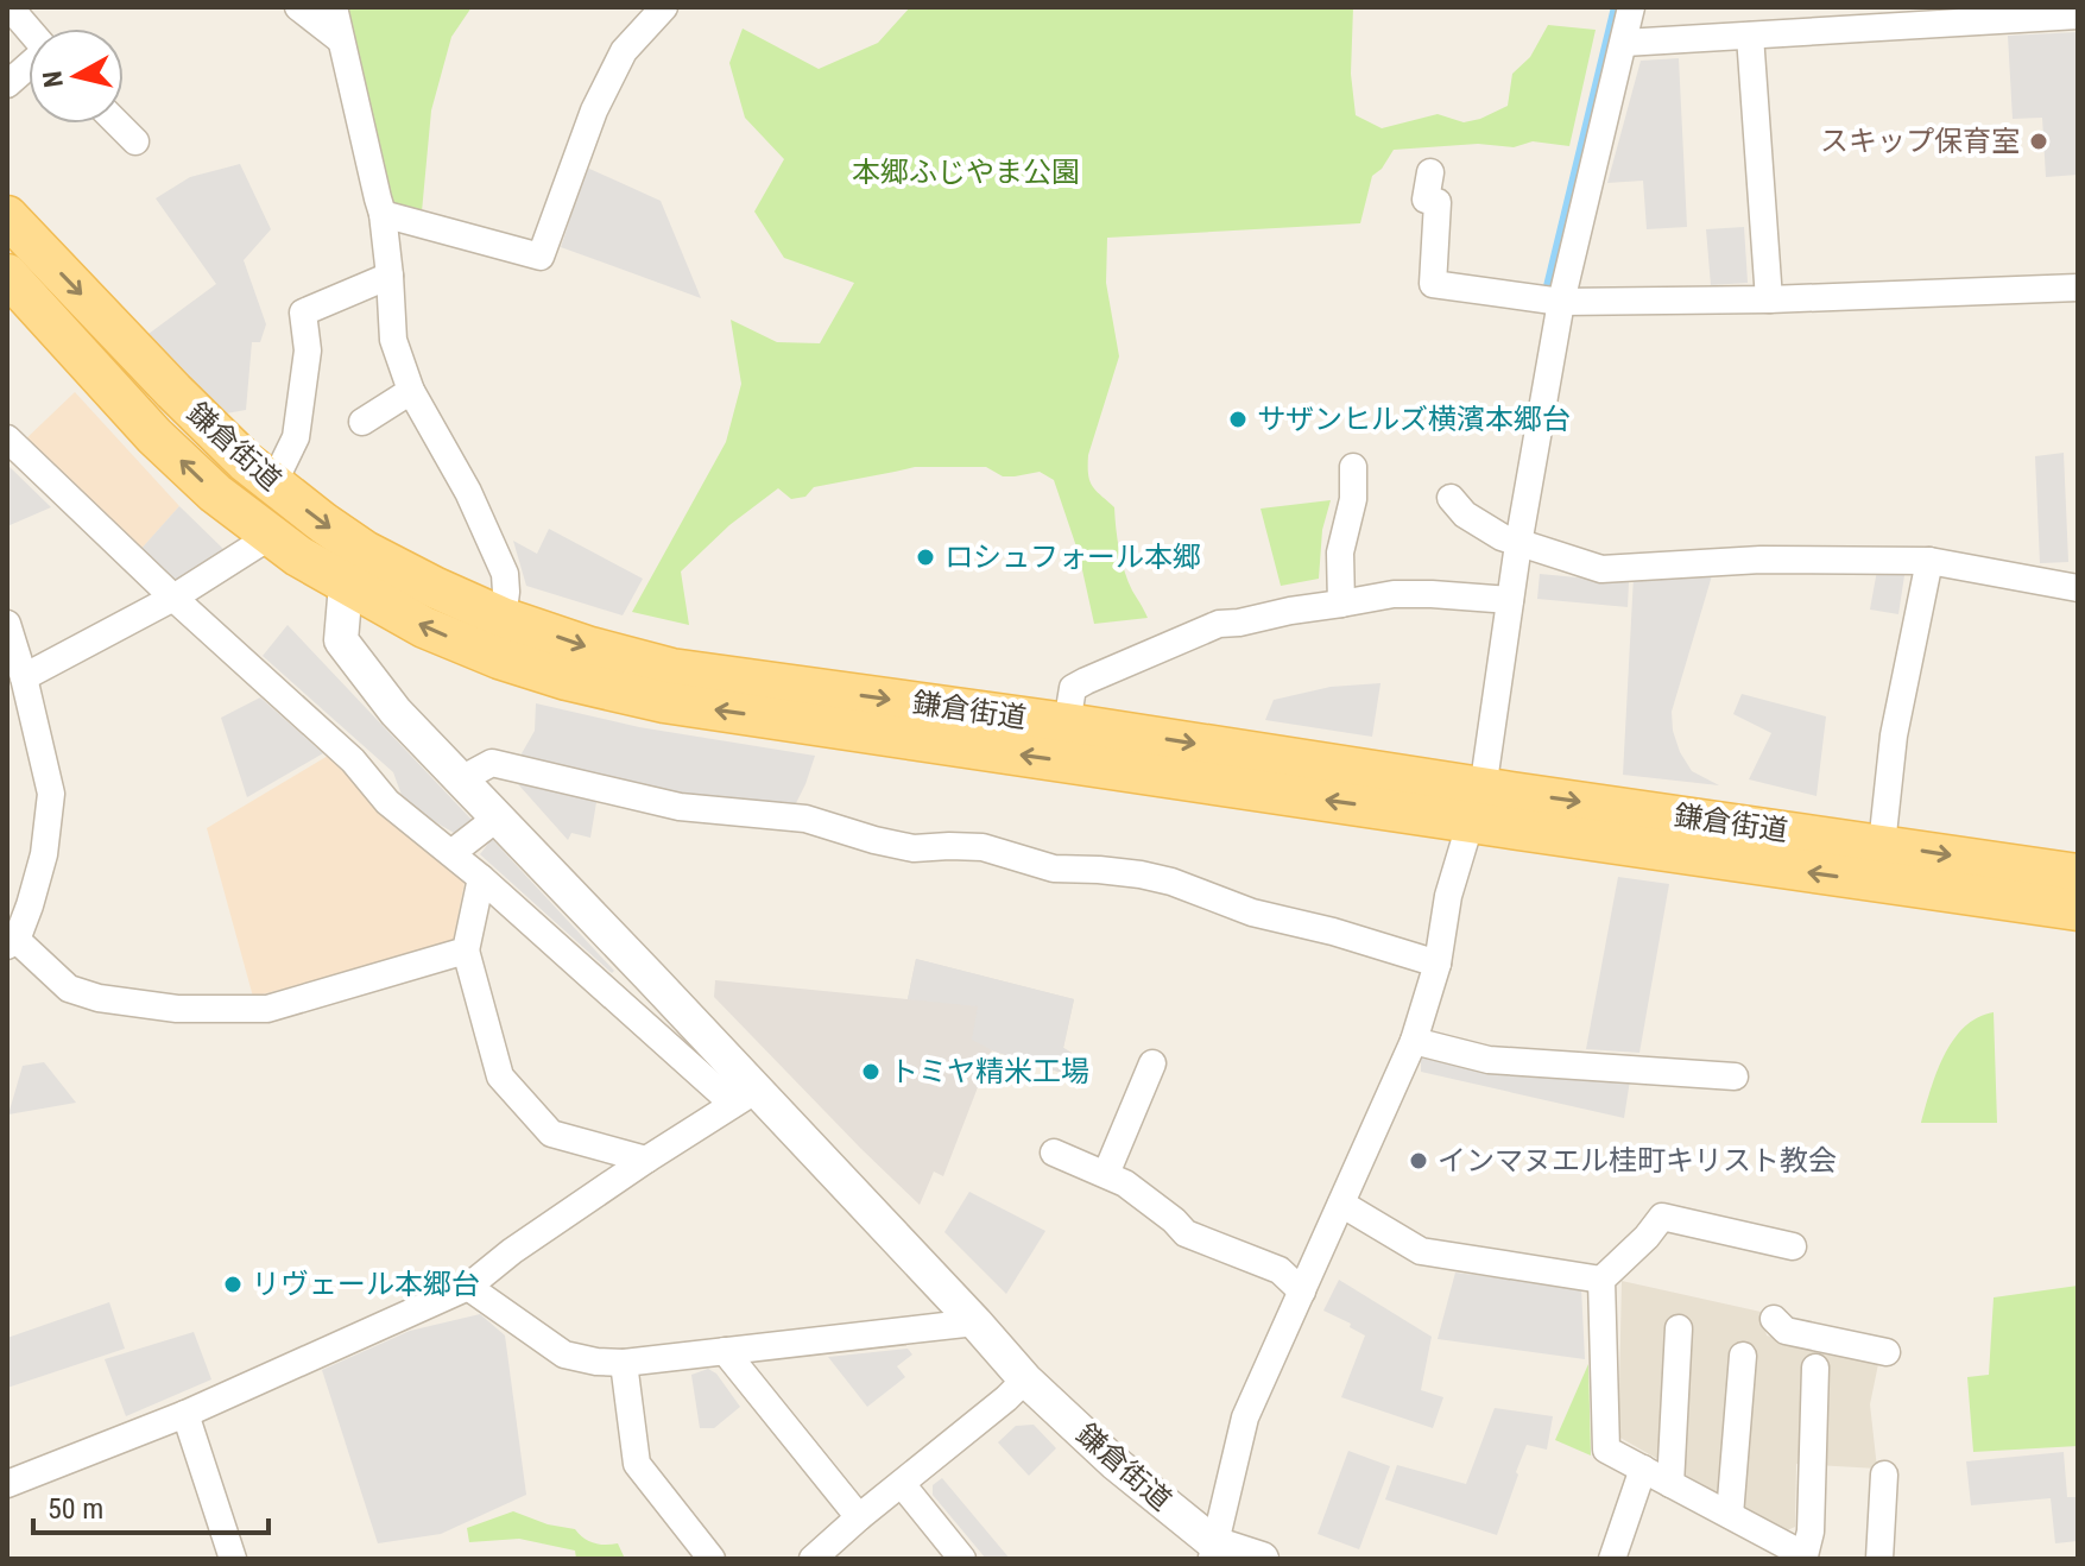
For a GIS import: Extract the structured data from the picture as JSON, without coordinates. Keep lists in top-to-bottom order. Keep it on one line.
{"streets":{"main road":["鎌倉街道"]},"parks":["本郷ふじやま公園"],"places":["スキップ保育室","サザンヒルズ横濱本郷台","ロシュフォール本郷","トミヤ精米工場","インマヌエル桂町キリスト教会","リヴェール本郷台"],"scale_bar":"50 m","north":"left"}
